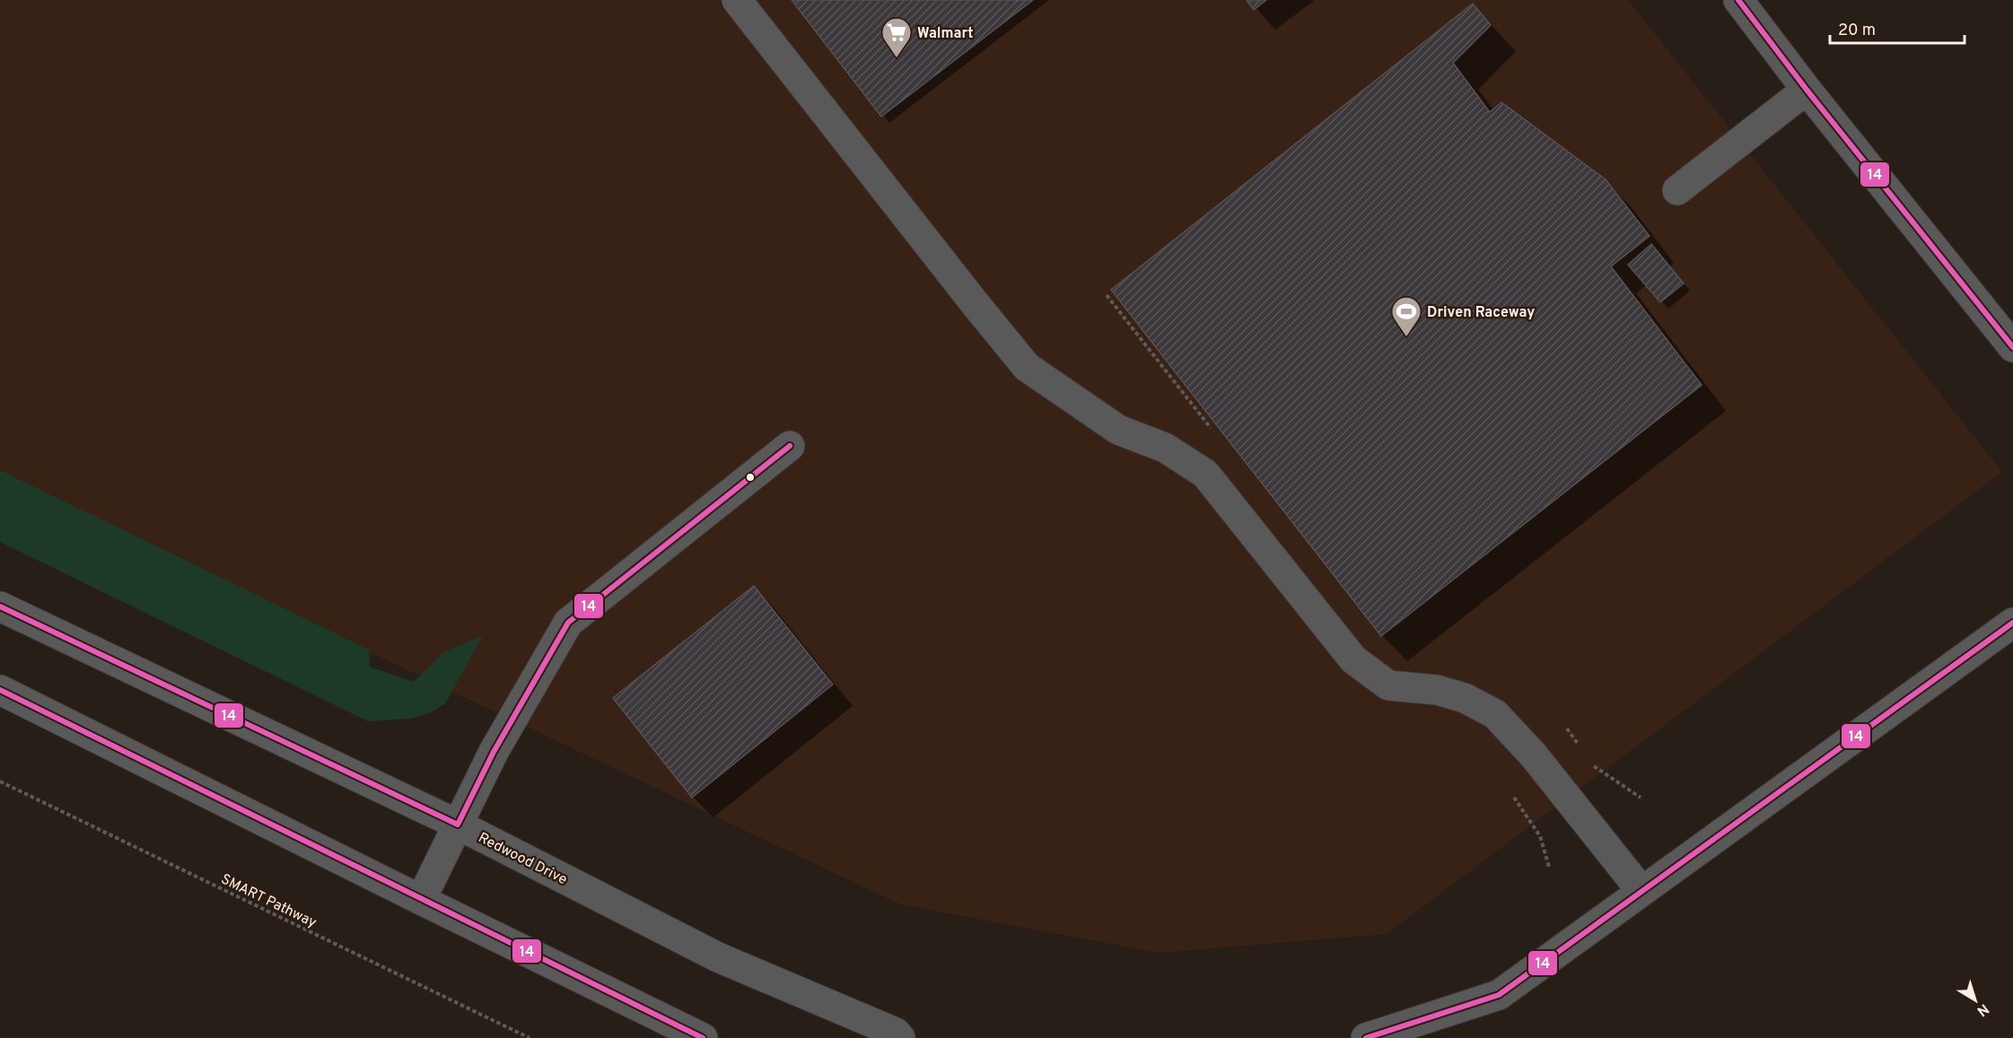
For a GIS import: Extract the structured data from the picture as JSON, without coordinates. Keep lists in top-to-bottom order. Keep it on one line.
{"streets":{"street":["Redwood Drive"],"path":["SMART Pathway"]},"places":{"supermarket":["Walmart"],"sports":["Driven Raceway"]},"lines":["transit line 14"],"scale_bar":"20 m","north":"bottom right"}
